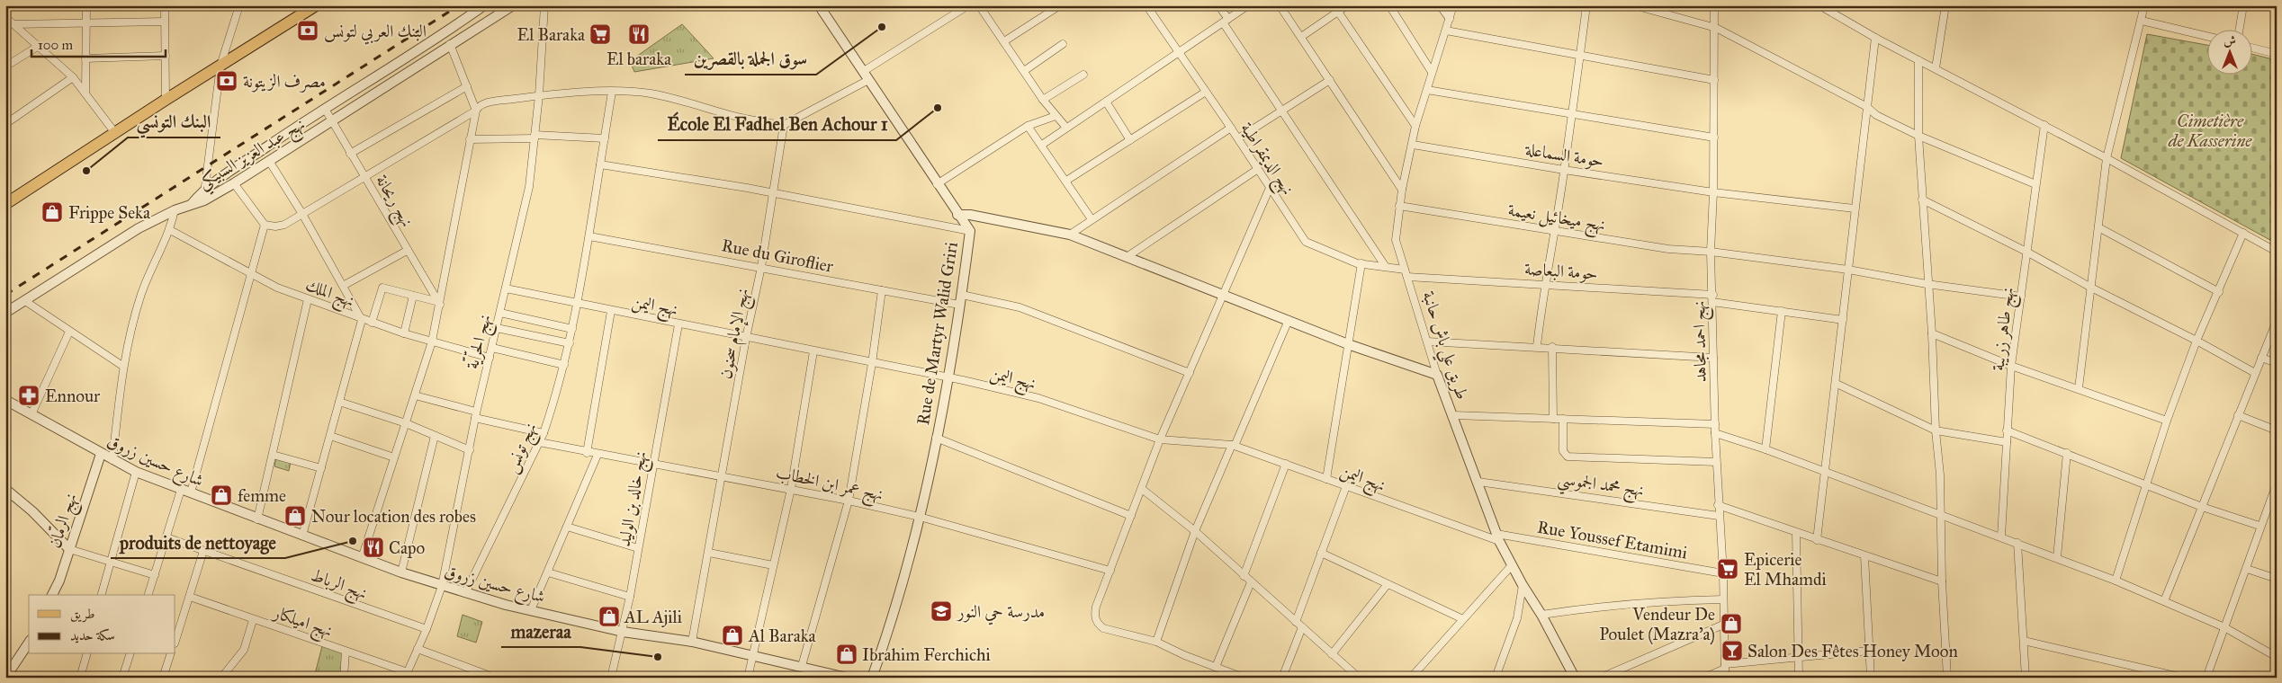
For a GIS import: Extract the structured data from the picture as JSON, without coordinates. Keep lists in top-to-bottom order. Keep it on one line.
{"streets":{"street":["نهج عبد العزيز السبيكي","حومة السماعلة","نهج الديمقراطية","نهج ريحانة","نهج ميخائيل نعيمة","Rue du Giroflier","حومة البعاصة","نهج الملك","نهج اليمن","نهج طاهر زريبة","نهج الإمام سحنون","Rue de Martyr Walid Griri","نهج الحرّيّة","نهج احمد مجاهد","طريق علي باش حانبة","نهج تونس","شارع حسين زروق","نهج عمر ابن الخطاب","نهج محمد الجموسي","نهج خالد بن الوليد","نهج الرمّان","Rue Youssef Etamimi","نهج الرباط","نهج اميلكار"]},"crossings":[["نهج عبد العزيز السبيكي","نهج ريحانة"],["حومة السماعلة","نهج احمد مجاهد"],["حومة السماعلة","طريق علي باش حانبة"],["نهج الديمقراطية","حومة البعاصة"],["نهج الديمقراطية","طريق علي باش حانبة"],["نهج ميخائيل نعيمة","نهج طاهر زريبة"],["نهج ميخائيل نعيمة","نهج احمد مجاهد"],["نهج ميخائيل نعيمة","طريق علي باش حانبة"],["Rue du Giroflier","نهج الإمام سحنون"],["Rue du Giroflier","Rue de Martyr Walid Griri"],["Rue du Giroflier","نهج تونس"],["حومة البعاصة","نهج احمد مجاهد"],["حومة البعاصة","طريق علي باش حانبة"],["نهج الملك","نهج الحرّيّة"],["نهج اليمن","نهج الإمام سحنون"],["نهج اليمن","Rue de Martyr Walid Griri"],["نهج اليمن","نهج الحرّيّة"],["نهج اليمن","طريق علي باش حانبة"],["نهج اليمن","نهج تونس"],["نهج اليمن","نهج خالد بن الوليد"],["نهج اليمن","Rue Youssef Etamimi"],["نهج الإمام سحنون","شارع حسين زروق"],["نهج الإمام سحنون","نهج عمر ابن الخطاب"],["Rue de Martyr Walid Griri","نهج عمر ابن الخطاب"],["نهج الحرّيّة","شارع حسين زروق"],["نهج الحرّيّة","نهج الرباط"],["نهج الحرّيّة","نهج اميلكار"],["نهج احمد مجاهد","نهج محمد الجموسي"],["نهج احمد مجاهد","Rue Youssef Etamimi"],["طريق علي باش حانبة","نهج محمد الجموسي"],["طريق علي باش حانبة","Rue Youssef Etamimi"],["نهج تونس","شارع حسين زروق"],["نهج تونس","نهج عمر ابن الخطاب"],["شارع حسين زروق","نهج خالد بن الوليد"],["شارع حسين زروق","نهج الرمّان"],["نهج عمر ابن الخطاب","نهج خالد بن الوليد"]],"parks":["Cimetière de Kasserine"],"places":{"other":["سوق الجملة بالقصرين","École El Fadhel Ben Achour 1","البنك التونسي","produits de nettoyage","mazeraa"],"bank":["البنك العربي لتونس","مصرف الزيتونة"],"supermarket":["El Baraka","Epicerie El Mhamdi"],"restaurant":["El baraka","Capo"],"shop":["Frippe Seka","femme","Nour location des robes","AL Ajili","Vendeur De Poulet (Mazra'a)","Al Baraka","Ibrahim Ferchichi"],"pharmacy":["Ennour"],"school or university":["مدرسة حي النور"],"bar":["Salon Des Fêtes Honey Moon"]},"legend":["طريق","سكة حديد"],"scale_bar":"100 m","north":"top"}
